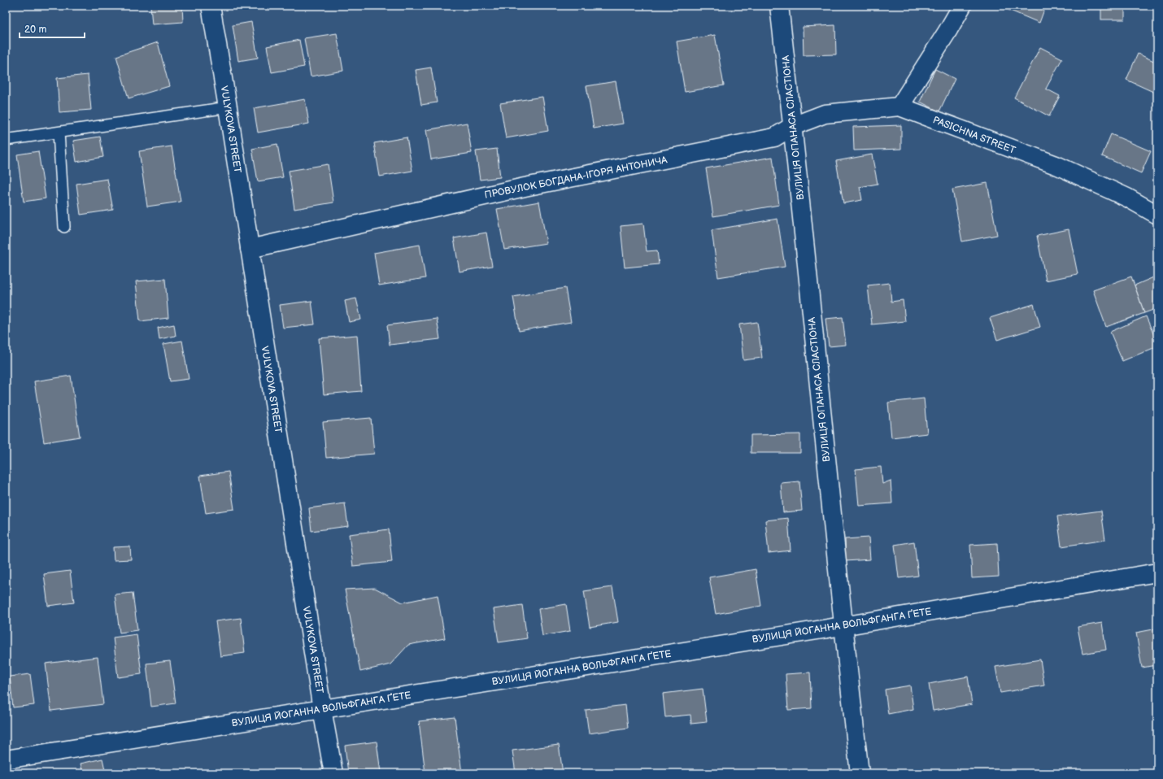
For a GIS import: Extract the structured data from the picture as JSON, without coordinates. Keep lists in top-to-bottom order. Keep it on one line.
{"streets":{"street":["ВУЛИЦЯ ОПАНАСА СЛАСТІОНА","VULYKOVA STREET","PASICHNA STREET","ПРОВУЛОК БОГДАНА-ІГОРЯ АНТОНИЧА","ВУЛИЦЯ ЙОГАННА ВОЛЬФГАНГА ҐЕТЕ"]},"crossings":[["ВУЛИЦЯ ОПАНАСА СЛАСТІОНА","ПРОВУЛОК БОГДАНА-ІГОРЯ АНТОНИЧА"],["ВУЛИЦЯ ОПАНАСА СЛАСТІОНА","ВУЛИЦЯ ЙОГАННА ВОЛЬФГАНГА ҐЕТЕ"],["VULYKOVA STREET","ПРОВУЛОК БОГДАНА-ІГОРЯ АНТОНИЧА"],["VULYKOVA STREET","ВУЛИЦЯ ЙОГАННА ВОЛЬФГАНГА ҐЕТЕ"],["PASICHNA STREET","ПРОВУЛОК БОГДАНА-ІГОРЯ АНТОНИЧА"]],"scale_bar":"20 m"}
